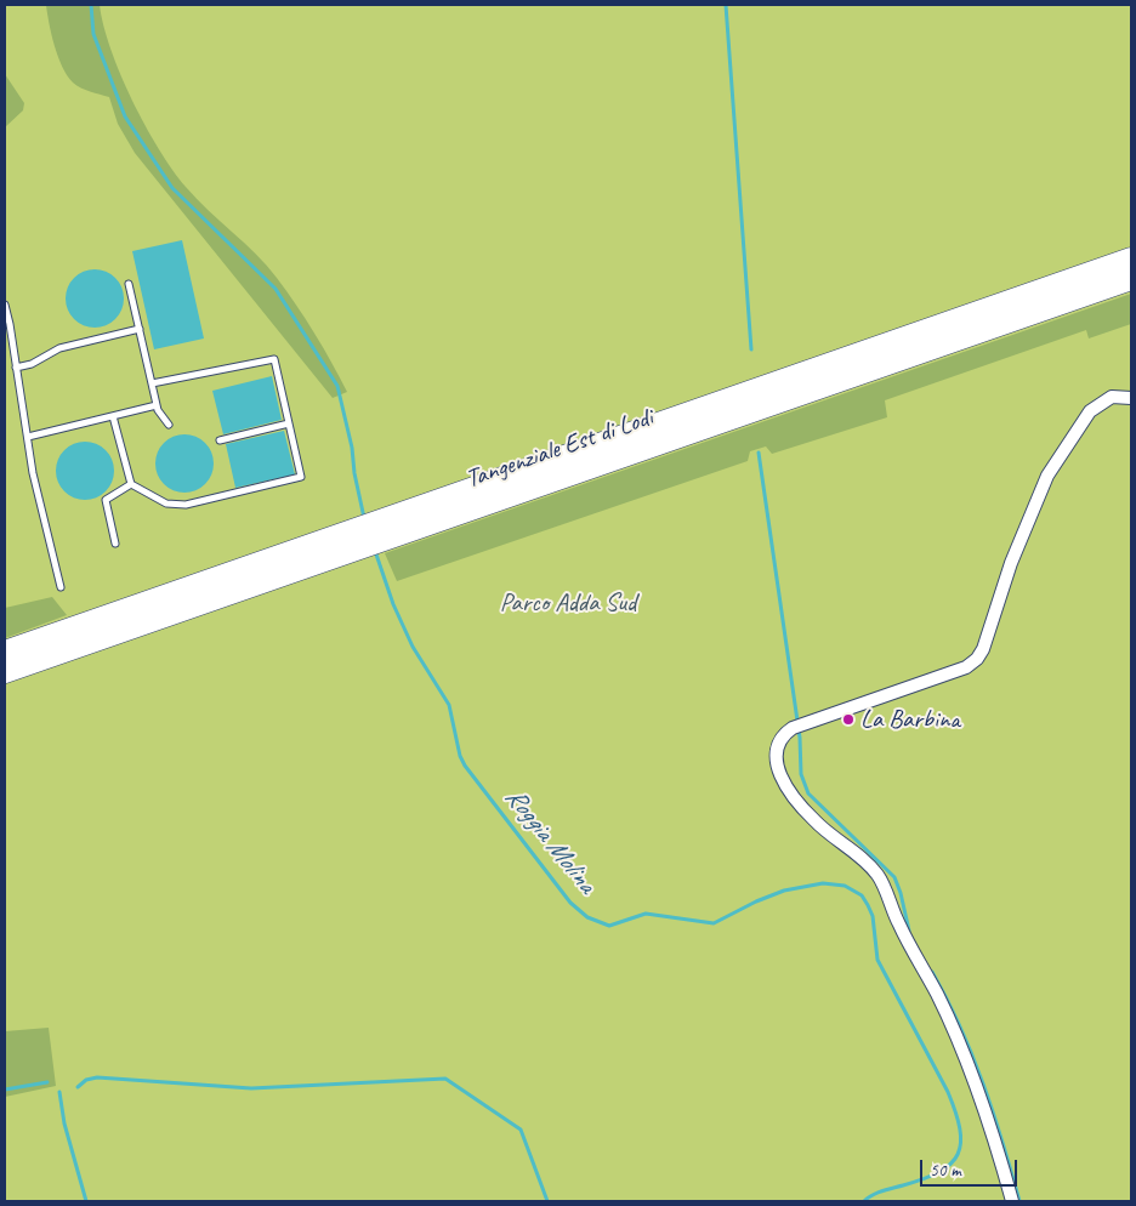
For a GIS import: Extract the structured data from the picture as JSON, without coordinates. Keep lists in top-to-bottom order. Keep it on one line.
{"streets":{"highway":["Tangenziale Est di Lodi"]},"water":["Roggia Molina"],"parks":["Parco Adda Sud"],"places":["La Barbina"],"scale_bar":"50 m"}
